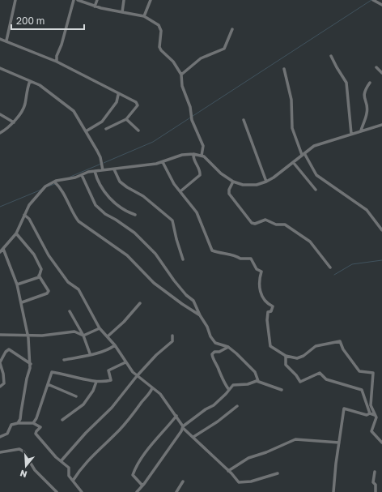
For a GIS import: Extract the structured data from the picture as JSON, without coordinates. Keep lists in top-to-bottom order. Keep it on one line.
{"scale_bar":"200 m","north":"bottom"}
